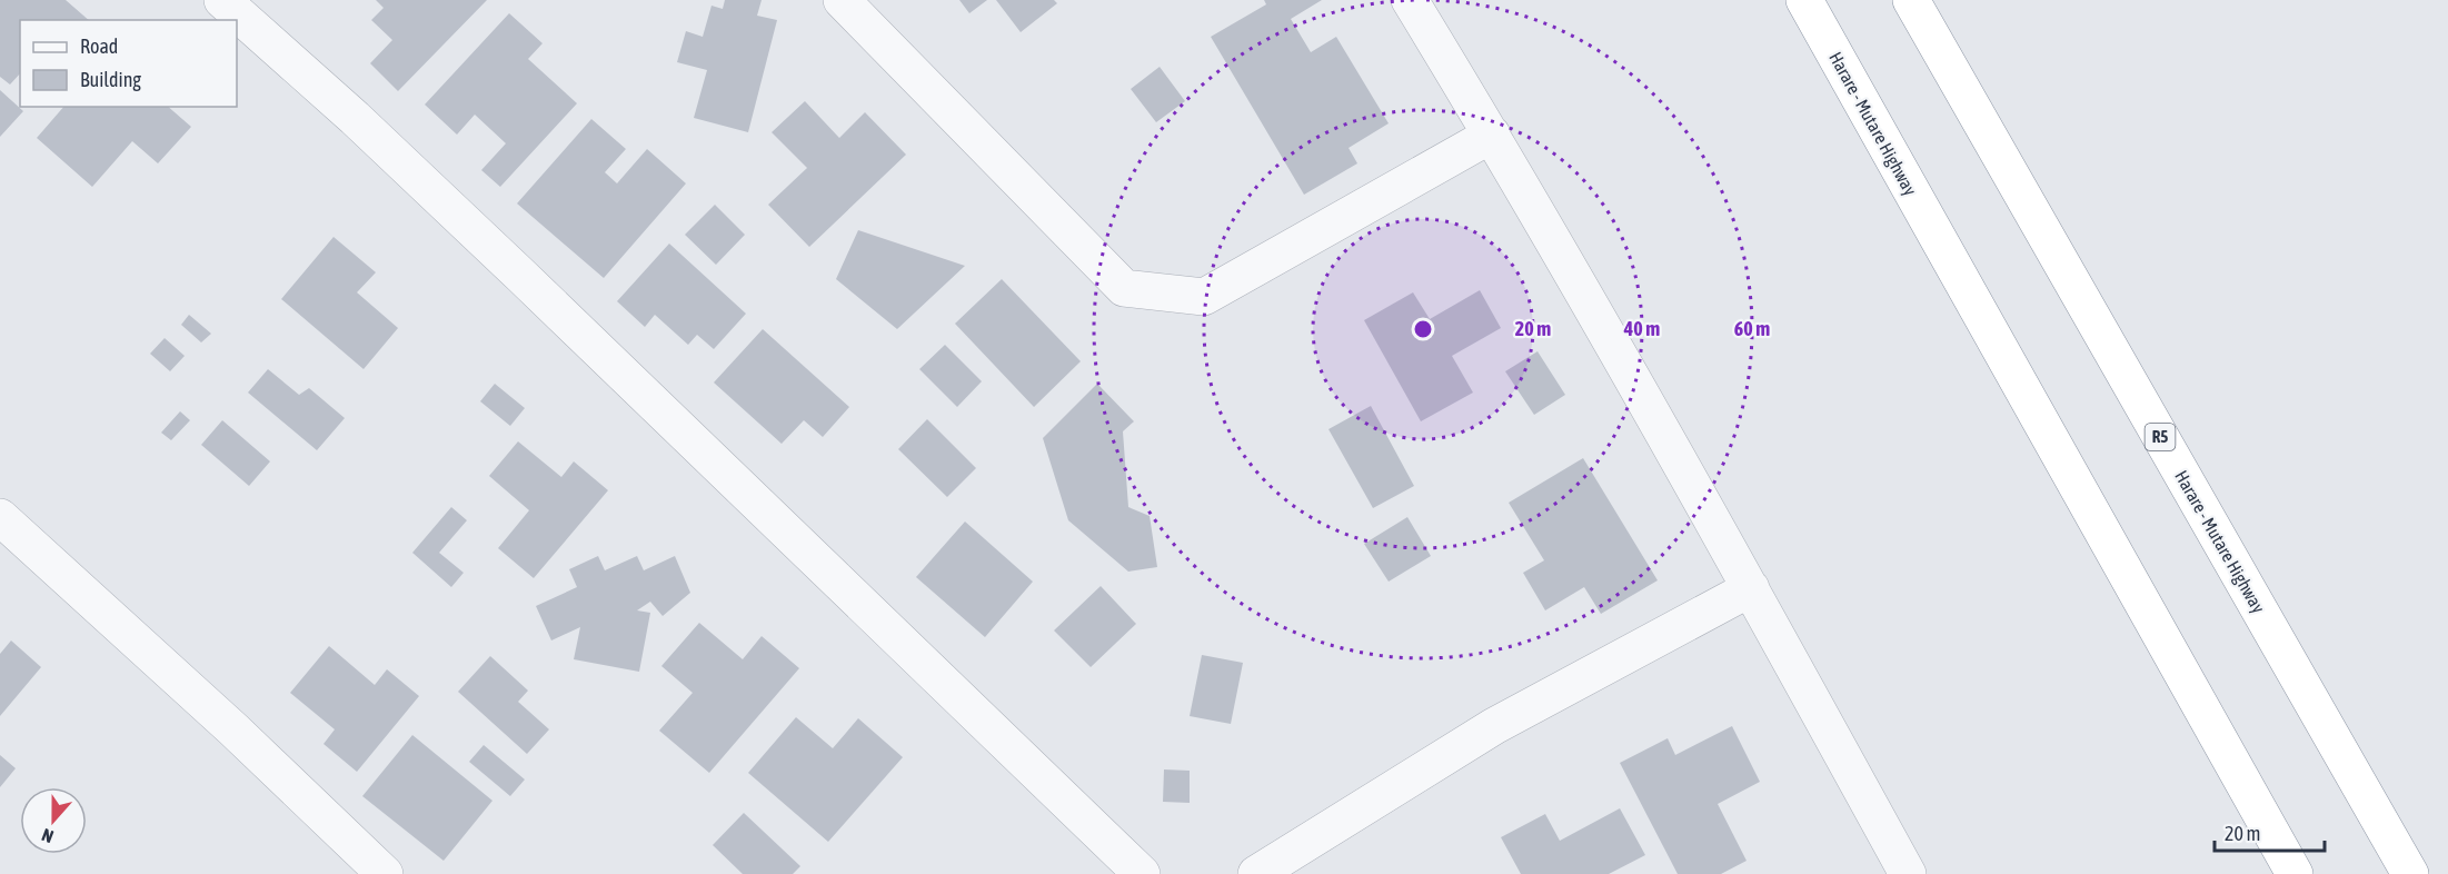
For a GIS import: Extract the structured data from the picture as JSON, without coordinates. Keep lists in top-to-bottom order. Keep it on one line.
{"streets":{"highway":["Harare - Mutare Highway","R5"]},"legend":["Road","Building"],"scale_bar":"20 m","north":"bottom","rings":["20 m","40 m","60 m"]}
